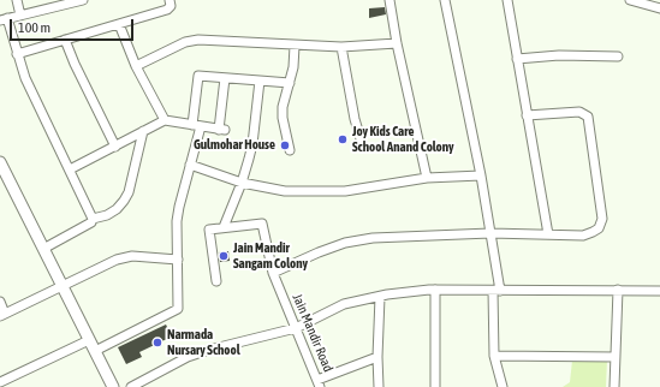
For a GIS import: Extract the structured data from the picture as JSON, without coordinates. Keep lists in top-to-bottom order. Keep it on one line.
{"streets":{"street":["Jain Mandir Road"]},"places":["Joy Kids Care School Anand Colony","Gulmohar House","Jain Mandir Sangam Colony","Narmada Nursary School"],"scale_bar":"100 m"}
